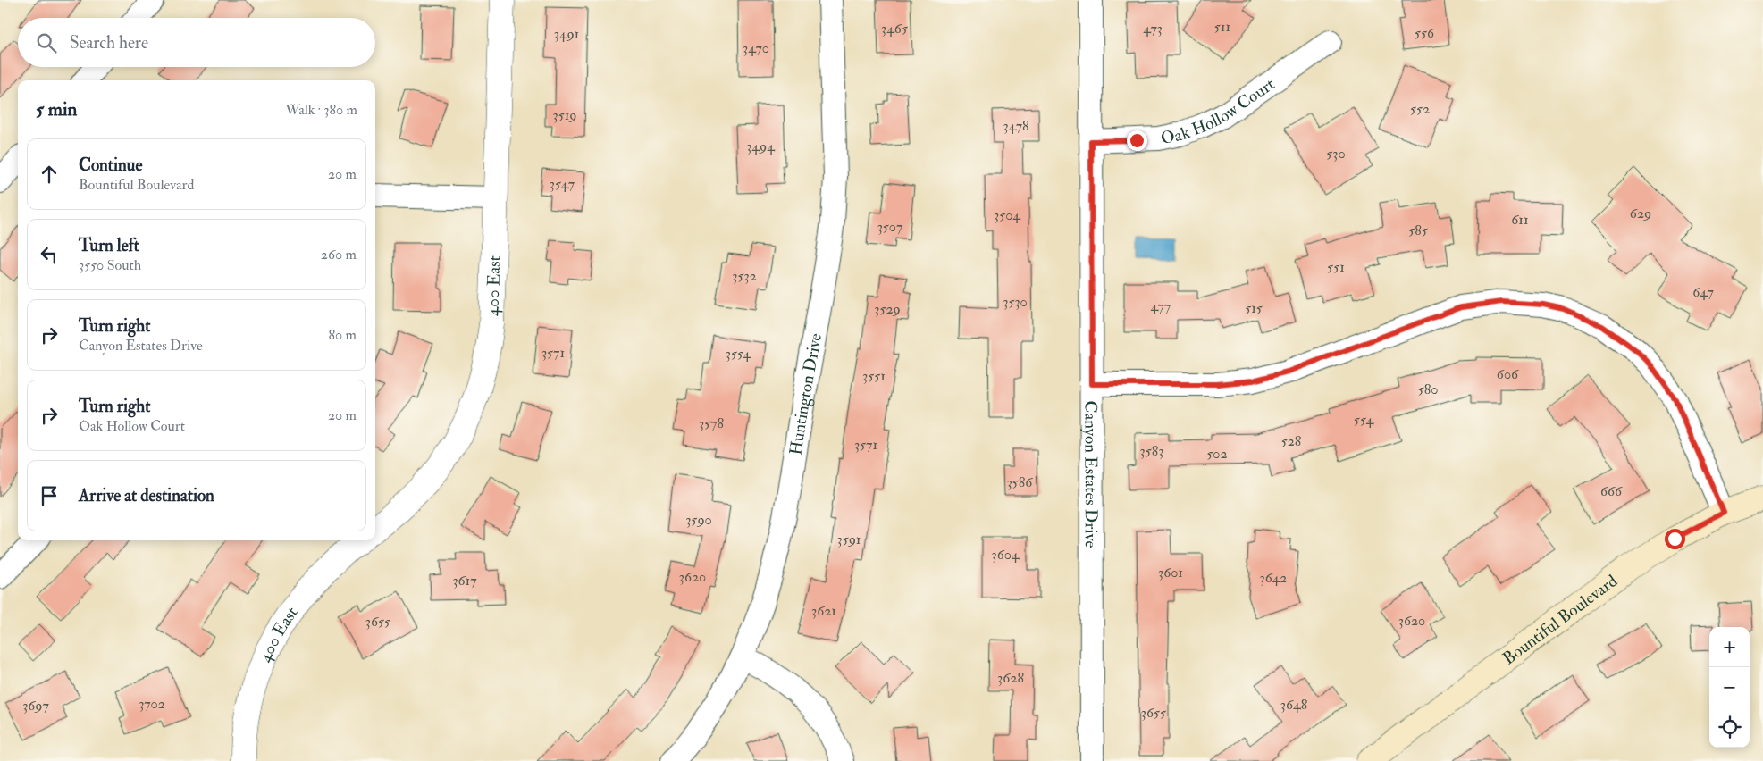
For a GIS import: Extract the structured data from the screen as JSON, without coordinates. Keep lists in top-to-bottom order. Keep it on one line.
{"streets":{"main road":["Bountiful Boulevard"],"street":["Oak Hollow Court","400 East","Huntington Drive","Canyon Estates Drive"]},"crossings":[["Oak Hollow Court","Canyon Estates Drive"]],"house_numbers":["511","3465","473","556","3491","3470","552","3519","3478","3494","530","3547","629","3504","611","3507","585","551","3532","647","3530","477","515","3529","3571","3554","606","3551","580","554","3578","528","3571","3583","502","3586","666","3590","3591","3604","3601","3620","3642","3617","3621","3620","3655","3628","3702","3648","3697","3655"],"page":{"search":"Search here","heading":["5 min","Walk · 380 m"],"list":[["Continue","Bountiful Boulevard","20 m"],["Turn left","3550 South","260 m"],["Turn right","Canyon Estates Drive","80 m"],["Turn right","Oak Hollow Court","20 m"],"Arrive at destination"],"map_buttons":["+","−"]}}
